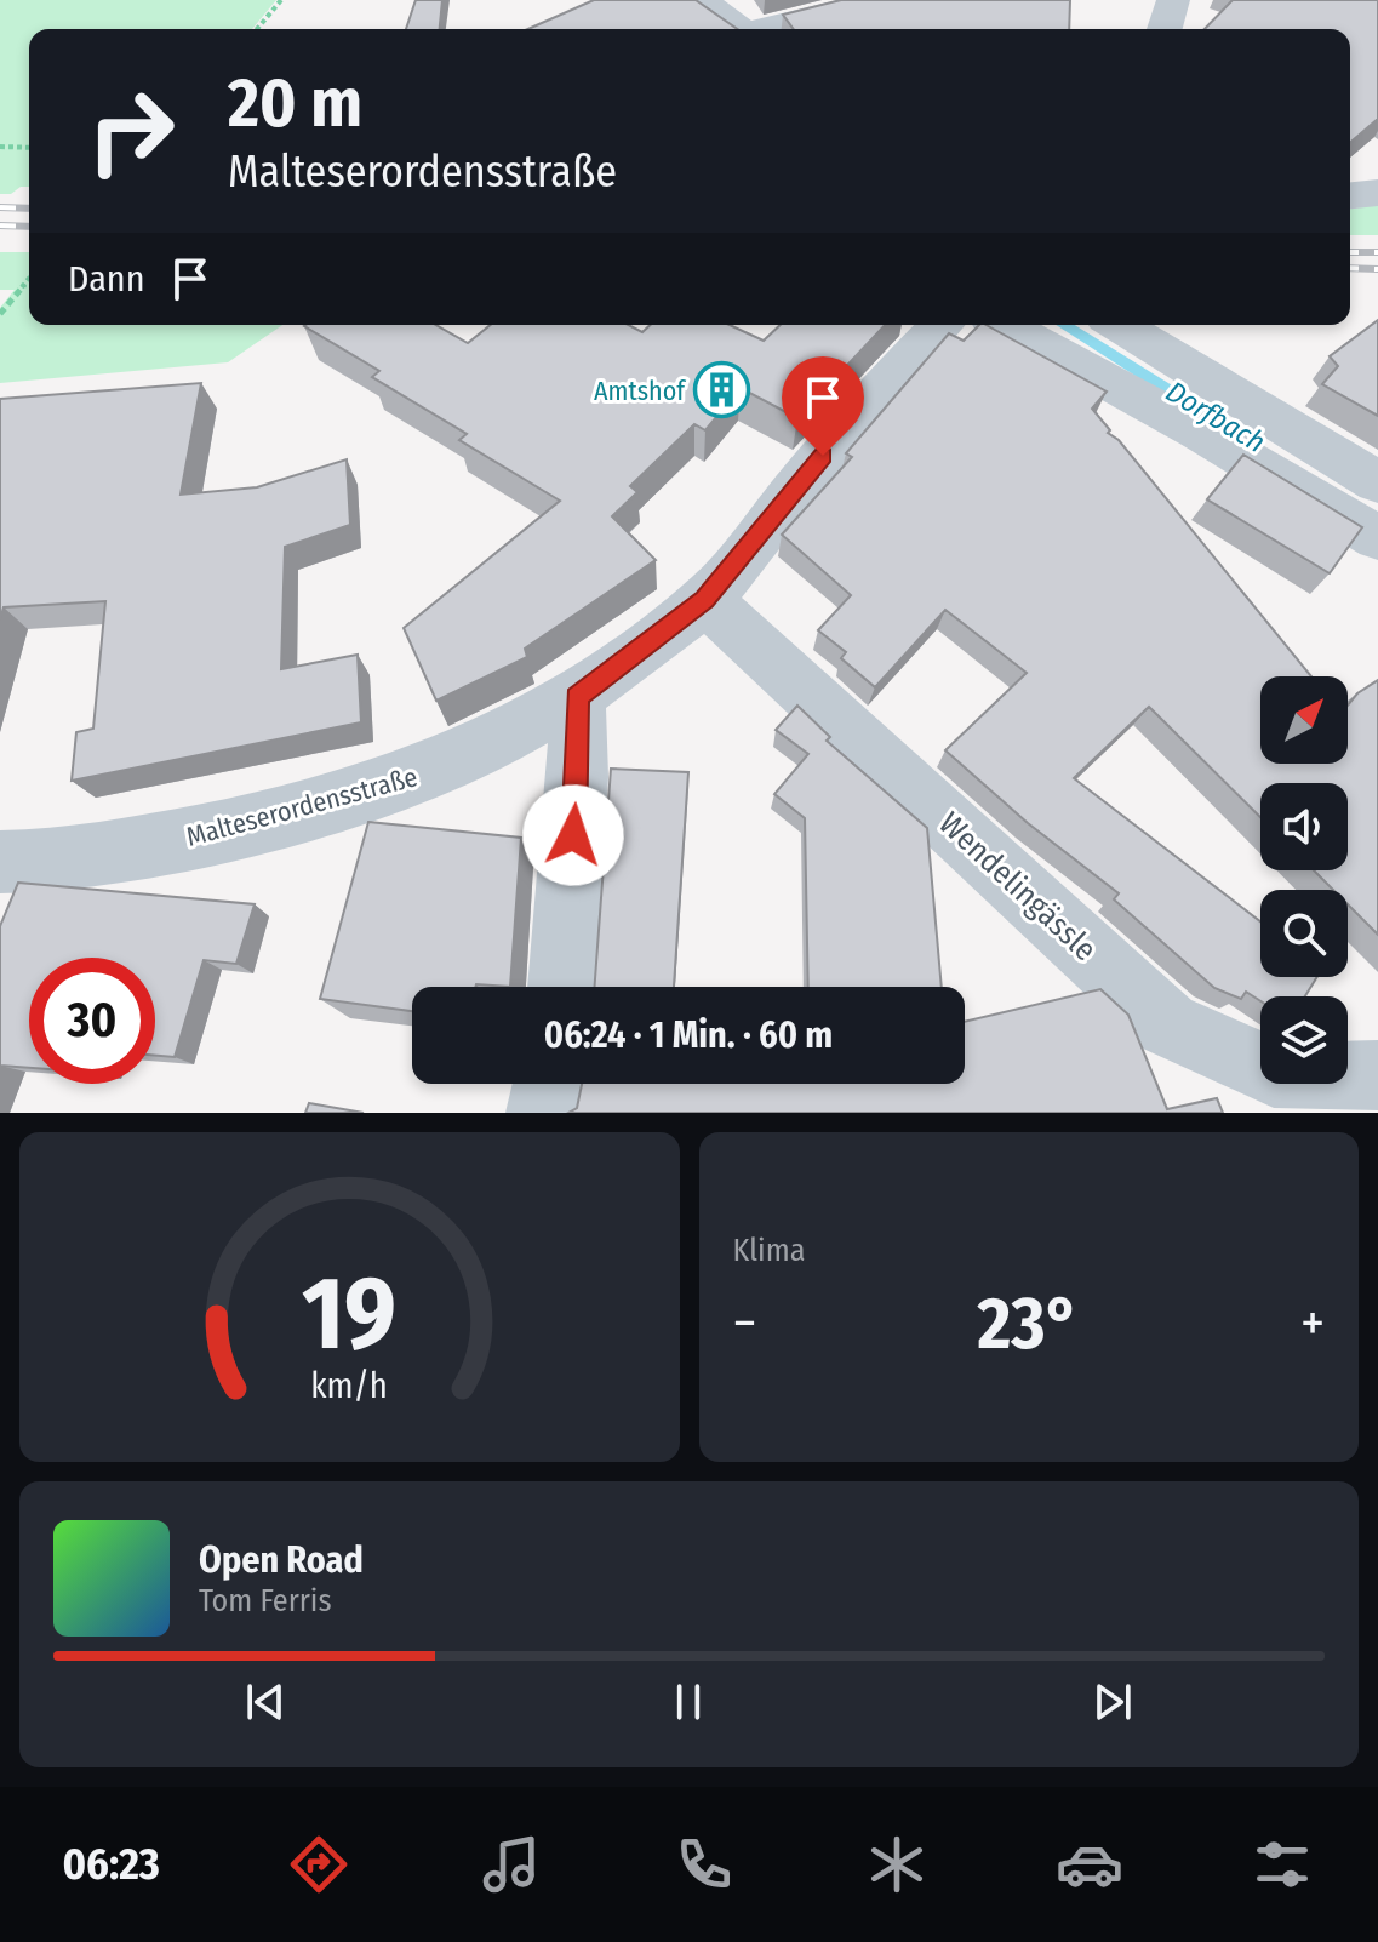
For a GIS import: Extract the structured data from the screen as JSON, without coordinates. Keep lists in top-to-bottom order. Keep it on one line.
{"streets":{"street":["Malteserordensstraße","Wendelingässle"]},"crossings":[["Malteserordensstraße","Wendelingässle"]],"water":["Dorfbach"],"places":{"building":["Amtshof"]},"north":"top right","page":{"turn":["20 m","Malteserordensstraße"],"then":"Dann","limit":"30","trip":"06:24 · 1 Min. · 60 m","tile":"Klima","heat":["−","23°","+"],"song":["Open Road","Tom Ferris"],"tabs":"06:23","gauge":["19","km/h"]}}
